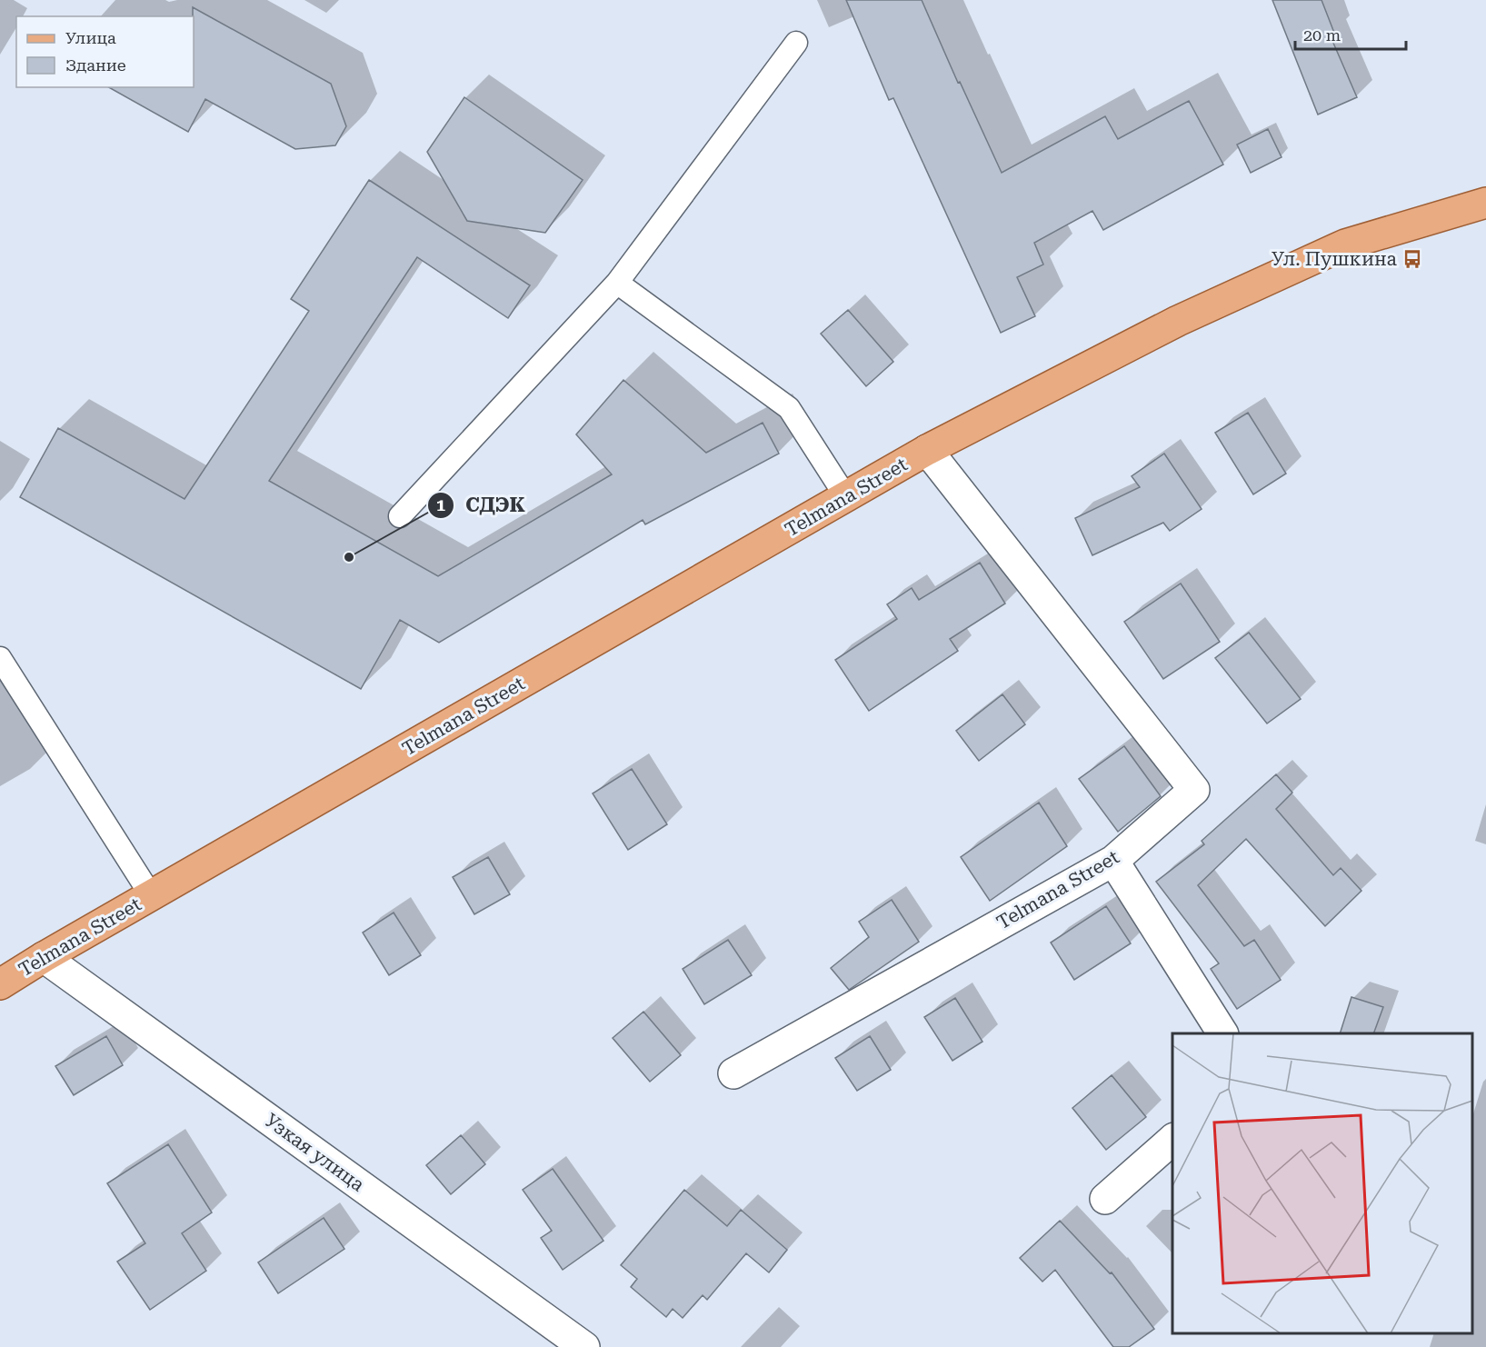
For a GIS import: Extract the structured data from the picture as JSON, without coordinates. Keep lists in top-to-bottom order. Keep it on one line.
{"streets":{"main road":["Telmana Street"],"street":["Узкая улица"]},"crossings":[["Telmana Street","Узкая улица"]],"places":{"bus stop":["Ул. Пушкина"],"other":["СДЭК"]},"legend":["Улица","Здание"],"scale_bar":"20 m"}
